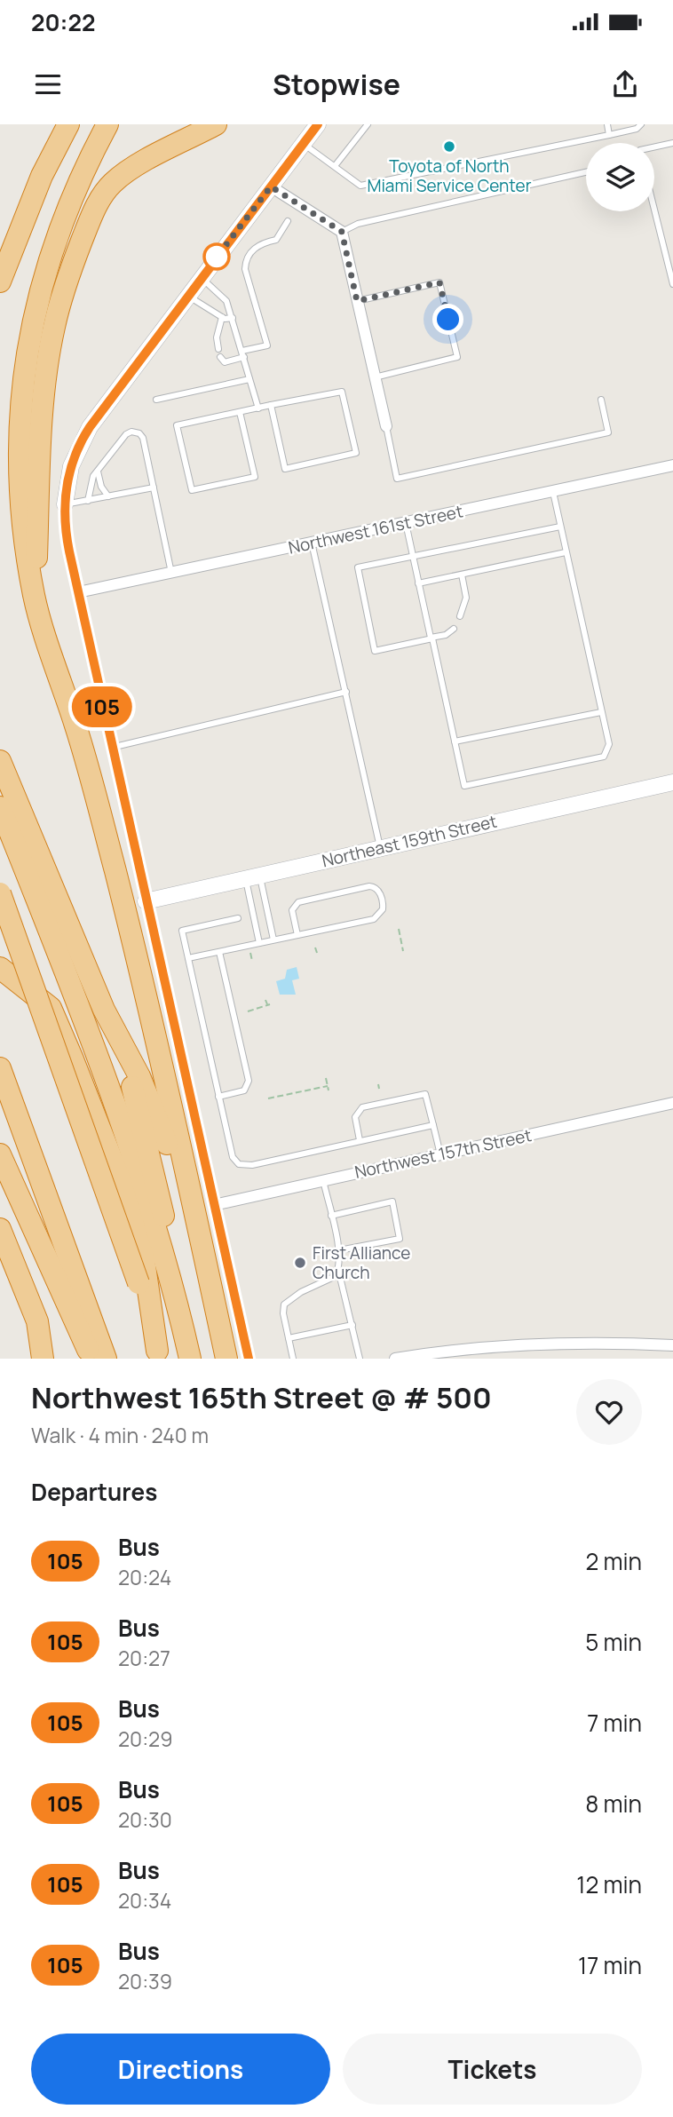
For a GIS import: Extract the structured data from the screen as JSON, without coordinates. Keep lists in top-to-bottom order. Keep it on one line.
{"streets":{"street":["Northwest 161st Street","Northeast 159th Street","Northwest 157th Street"]},"places":["Toyota of North Miami Service Center","First Alliance Church"],"lines":["bus line 105"],"page":{"status":"20:22","header":"Stopwise","on_map":"105","heading":[["Northwest 165th Street @ # 500","Walk · 4 min · 240 m"],"Departures"],"list":[{"mark":"105","name":"Bus","note":"20:24","value":"2 min"},{"mark":"105","name":"Bus","note":"20:27","value":"5 min"},{"mark":"105","name":"Bus","note":"20:29","value":"7 min"},{"mark":"105","name":"Bus","note":"20:30","value":"8 min"},{"mark":"105","name":"Bus","note":"20:34","value":"12 min"},{"mark":"105","name":"Bus","note":"20:39","value":"17 min"}],"buttons":["Directions","Tickets"]}}
